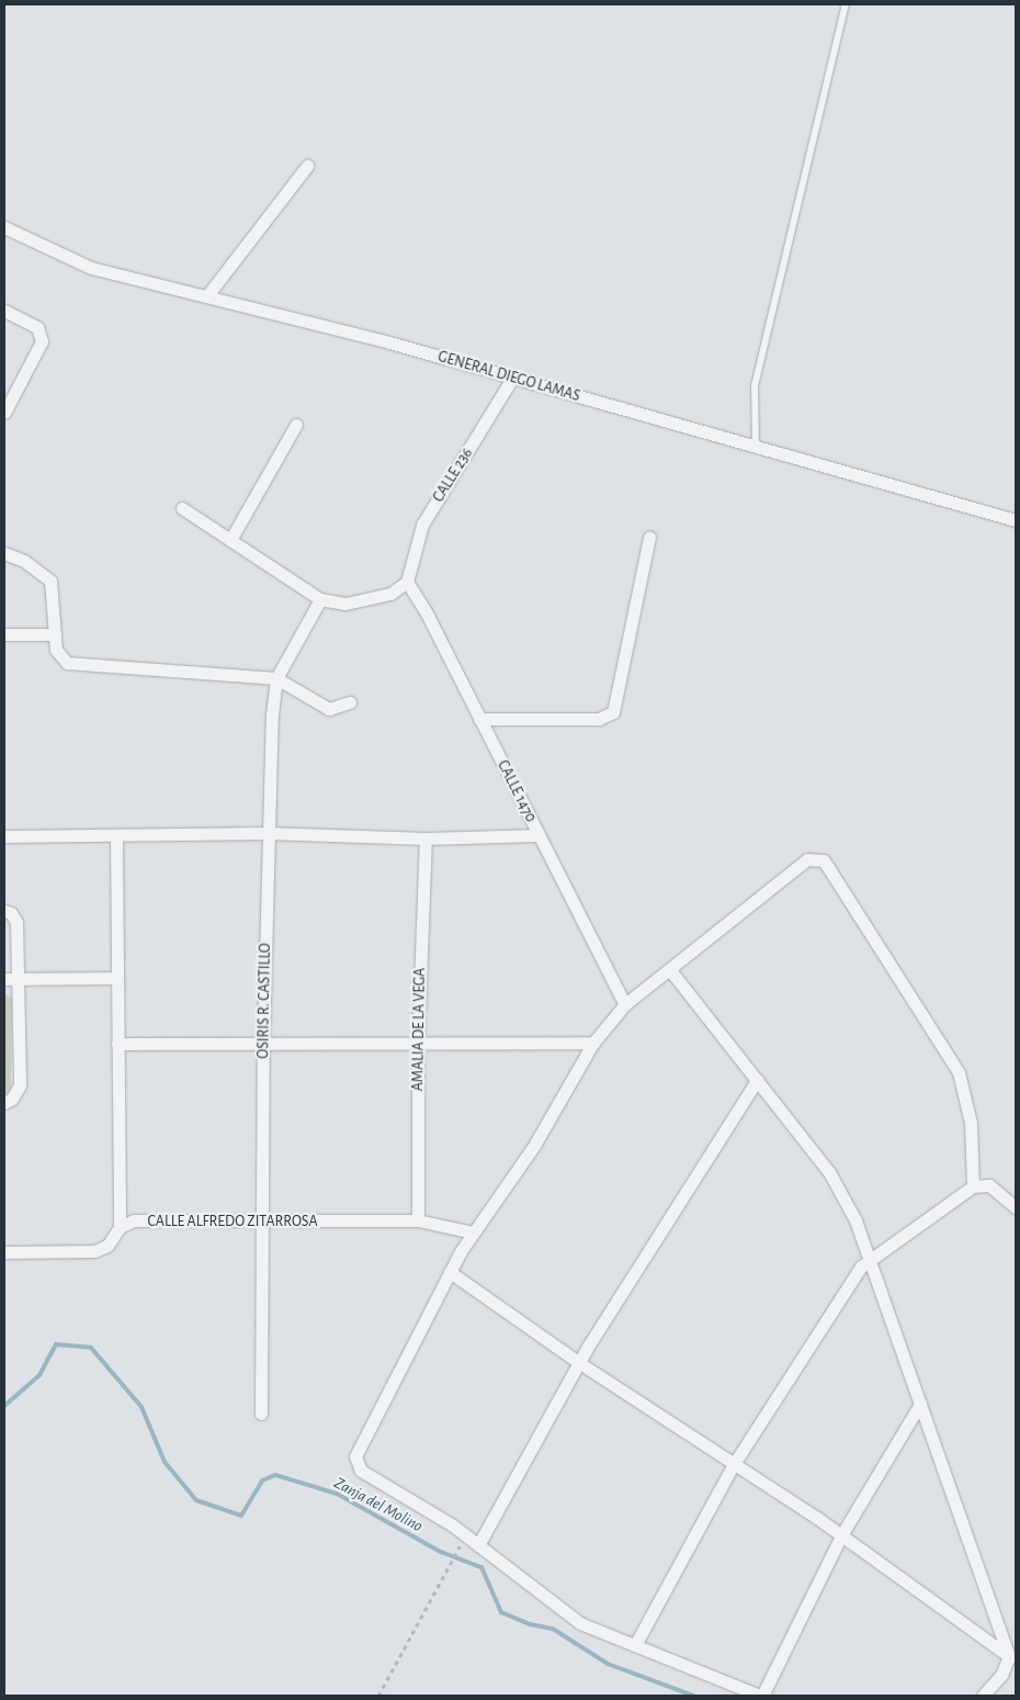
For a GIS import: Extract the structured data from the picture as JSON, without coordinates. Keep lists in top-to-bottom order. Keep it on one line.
{"streets":{"street":["GENERAL DIEGO LAMAS","CALLE 236","CALLE 1470","OSIRIS R. CASTILLO","AMALIA DE LA VEGA","CALLE ALFREDO ZITARROSA"]},"crossings":[["GENERAL DIEGO LAMAS","CALLE 236"],["CALLE 236","CALLE 1470"],["OSIRIS R. CASTILLO","CALLE ALFREDO ZITARROSA"],["AMALIA DE LA VEGA","CALLE ALFREDO ZITARROSA"]],"water":["Zanja del Molino"]}
